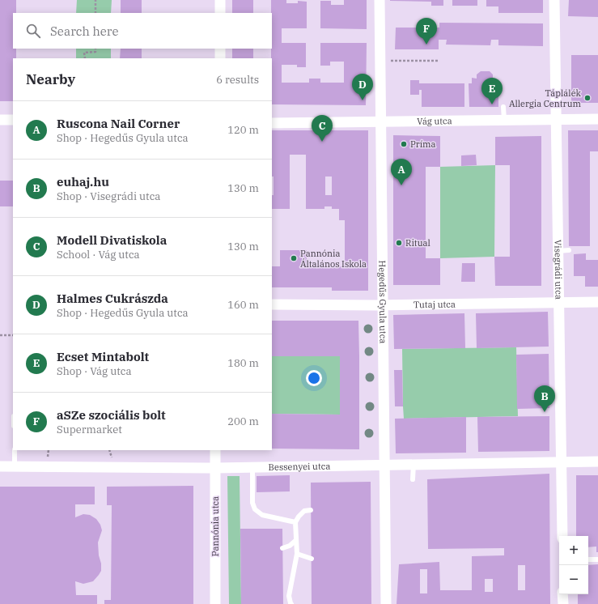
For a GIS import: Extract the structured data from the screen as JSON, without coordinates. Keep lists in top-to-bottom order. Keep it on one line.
{"streets":{"street":["Vág utca","Visegrádi utca","Hegedűs Gyula utca","Tutaj utca","Bessenyei utca","Pannónia utca"]},"crossings":[["Vág utca","Visegrádi utca"],["Vág utca","Hegedűs Gyula utca"],["Visegrádi utca","Tutaj utca"],["Visegrádi utca","Bessenyei utca"],["Hegedűs Gyula utca","Tutaj utca"],["Hegedűs Gyula utca","Bessenyei utca"],["Bessenyei utca","Pannónia utca"]],"places":["Táplálék Allergia Centrum","Príma","Ritual","Pannónia Általános Iskola"],"page":{"search":"Search here","pins":["F","D","E","C","A","B"],"heading":["Nearby","6 results"],"list":[{"mark":"A","name":"Ruscona Nail Corner","note":"Shop · Hegedűs Gyula utca","value":"120 m"},{"mark":"B","name":"euhaj.hu","note":"Shop · Visegrádi utca","value":"130 m"},{"mark":"C","name":"Modell Divatiskola","note":"School · Vág utca","value":"130 m"},{"mark":"D","name":"Halmes Cukrászda","note":"Shop · Hegedűs Gyula utca","value":"160 m"},{"mark":"E","name":"Ecset Mintabolt","note":"Shop · Vág utca","value":"180 m"},{"mark":"F","name":"aSZe szociális bolt","note":"Supermarket","value":"200 m"}],"map_buttons":["+","−"]}}
